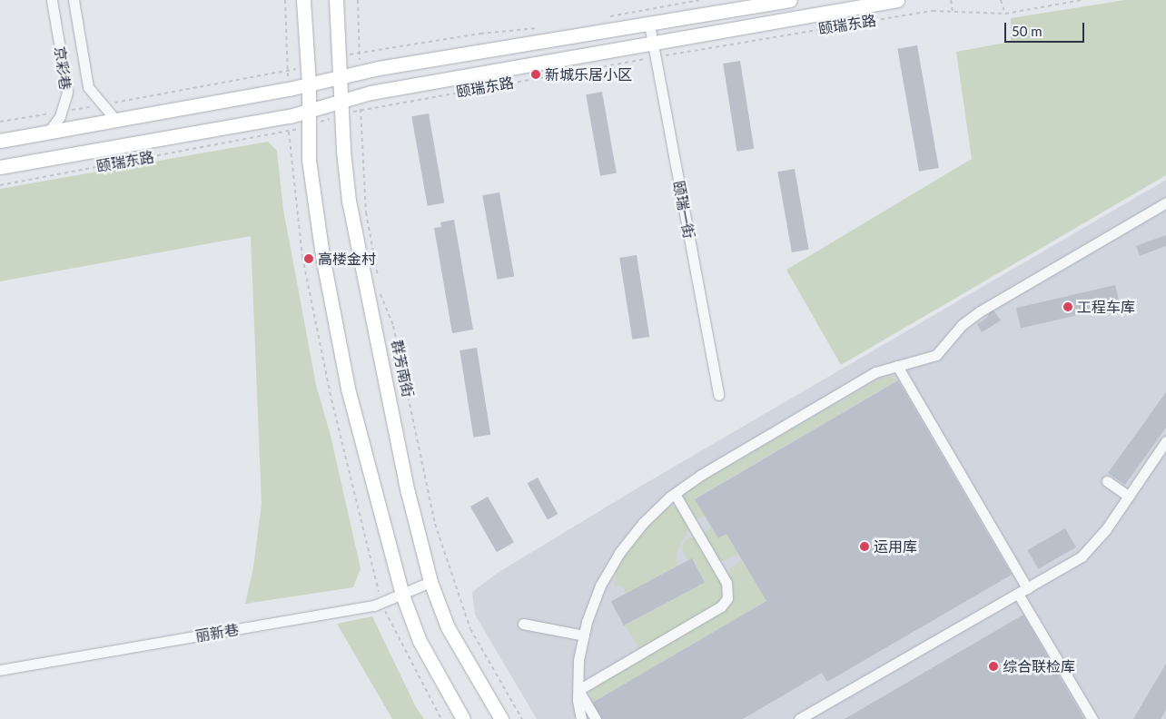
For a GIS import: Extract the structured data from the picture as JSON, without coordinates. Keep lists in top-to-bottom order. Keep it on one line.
{"streets":{"main road":["颐瑞东路","群芳南街"],"street":["京彩巷","颐瑞一街","丽新巷"]},"crossings":[["颐瑞东路","颐瑞一街"],["颐瑞东路","群芳南街"],["群芳南街","丽新巷"]],"places":["新城乐居小区","高楼金村","工程车库","运用库","综合联检库"],"scale_bar":"50 m"}
